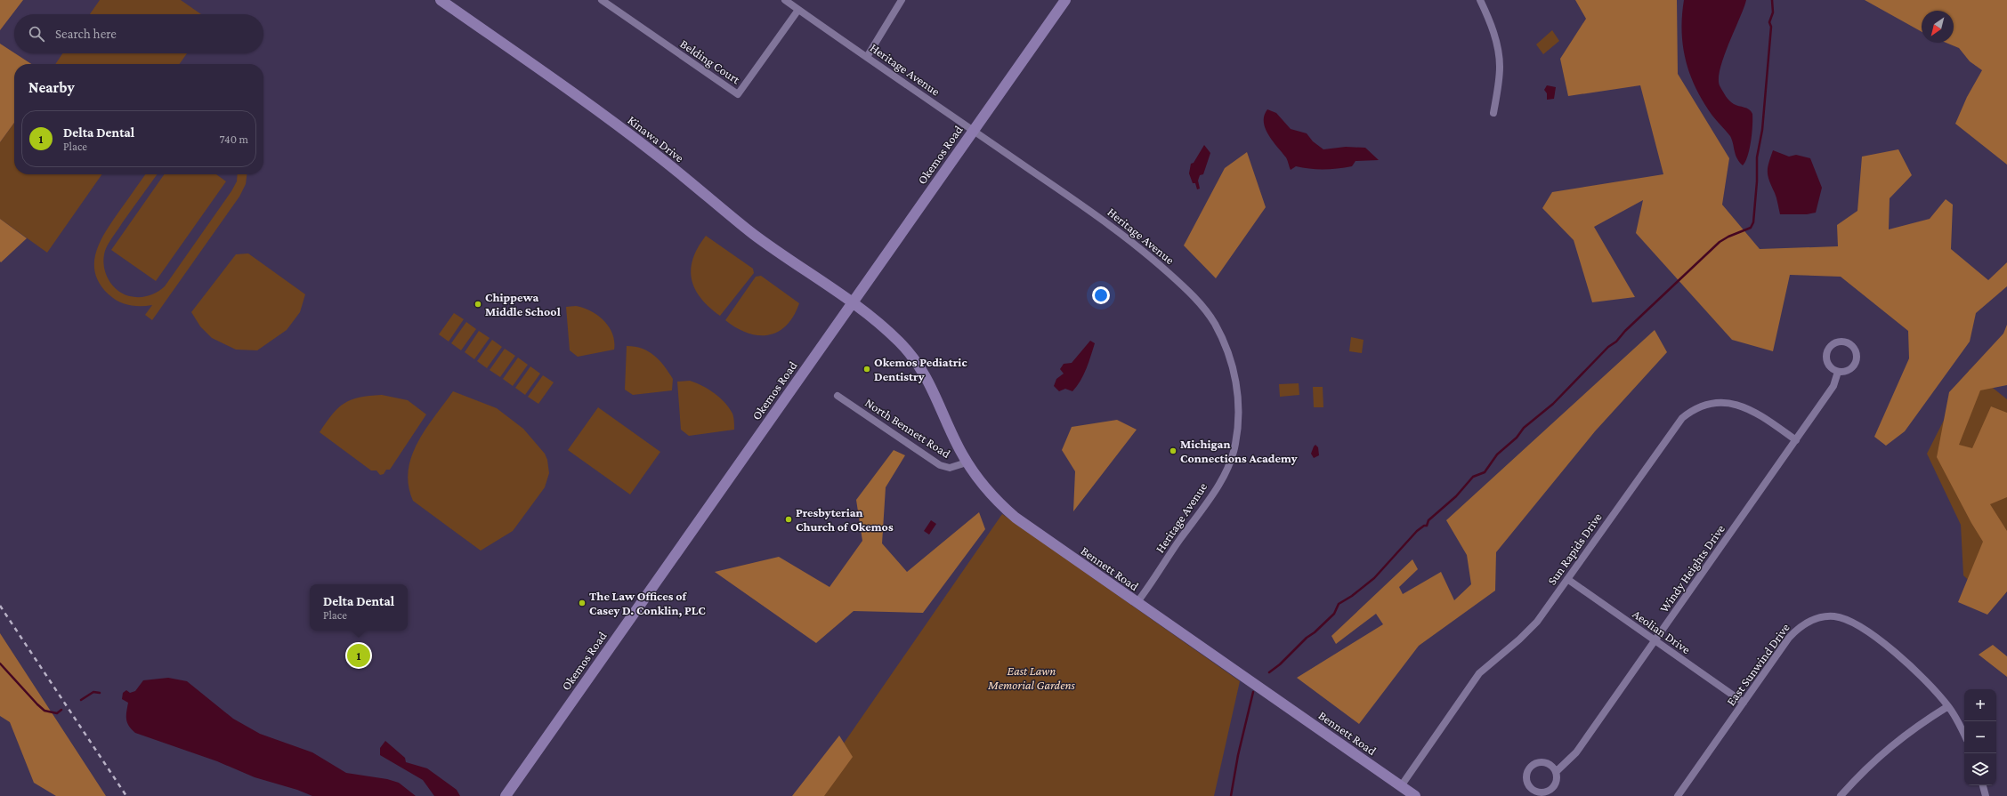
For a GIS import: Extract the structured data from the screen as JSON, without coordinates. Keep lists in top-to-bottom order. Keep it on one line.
{"streets":{"street":["Belding Court","Heritage Avenue","Kinawa Drive","Okemos Road","North Bennett Road","Sun Rapids Drive","Bennett Road","Windy Heights Drive","Aeolian Drive","East Sunwind Drive"]},"crossings":[["Belding Court","Heritage Avenue"],["Heritage Avenue","Okemos Road"],["Heritage Avenue","Bennett Road"],["Kinawa Drive","Okemos Road"],["Kinawa Drive","Bennett Road"],["Okemos Road","Bennett Road"],["North Bennett Road","Bennett Road"],["Sun Rapids Drive","Bennett Road"],["Sun Rapids Drive","Windy Heights Drive"],["Sun Rapids Drive","Aeolian Drive"],["Windy Heights Drive","Aeolian Drive"],["Aeolian Drive","East Sunwind Drive"]],"parks":["East Lawn Memorial Gardens"],"places":["Chippewa Middle School","Okemos Pediatric Dentistry","Michigan Connections Academy","Presbyterian Church of Okemos","The Law Offices of Casey D. Conklin, PLC"],"north":"bottom left","page":{"search":"Search here","heading":"Nearby","list":[{"mark":"1","name":"Delta Dental","note":"Place","value":"740 m"}],"popup":["Delta Dental","Place"],"pins":"1","map_buttons":["+","−"]}}
